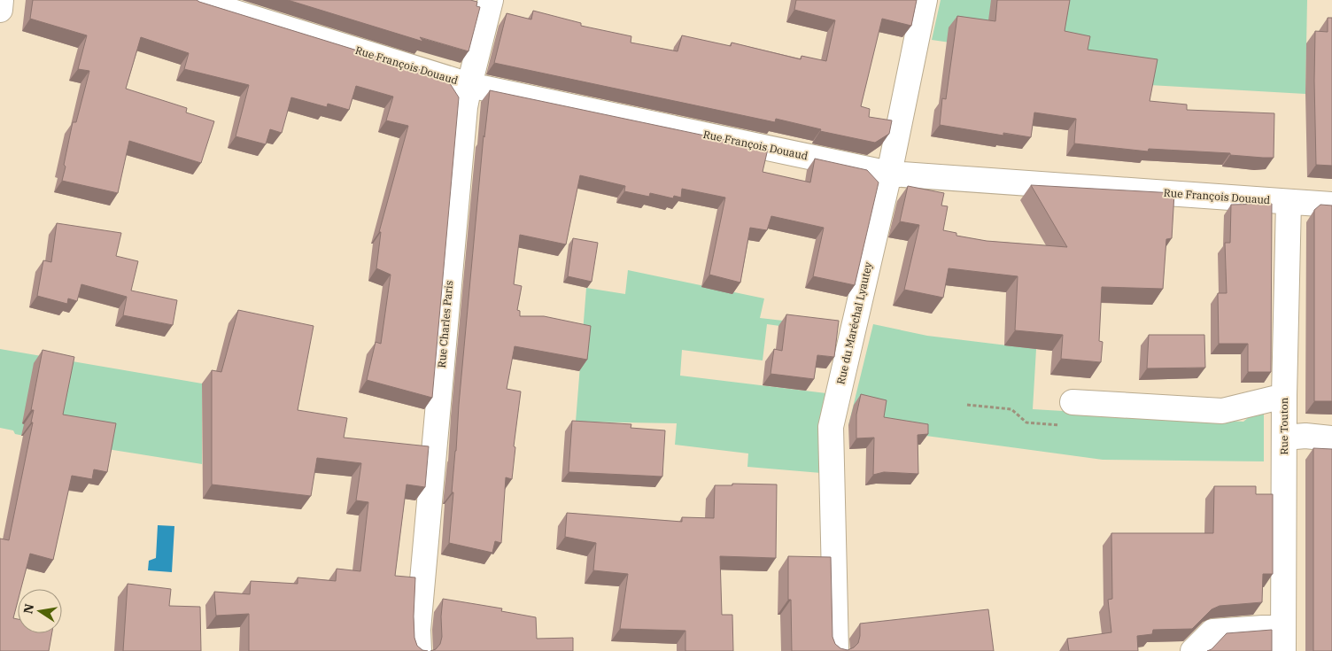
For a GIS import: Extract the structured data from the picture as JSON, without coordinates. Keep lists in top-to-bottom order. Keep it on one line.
{"streets":{"street":["Rue François Douaud","Rue du Maréchal Lyautey","Rue Charles Paris","Rue Touton"]},"crossings":[["Rue François Douaud","Rue du Maréchal Lyautey"],["Rue François Douaud","Rue Charles Paris"],["Rue François Douaud","Rue Touton"]],"north":"left"}
